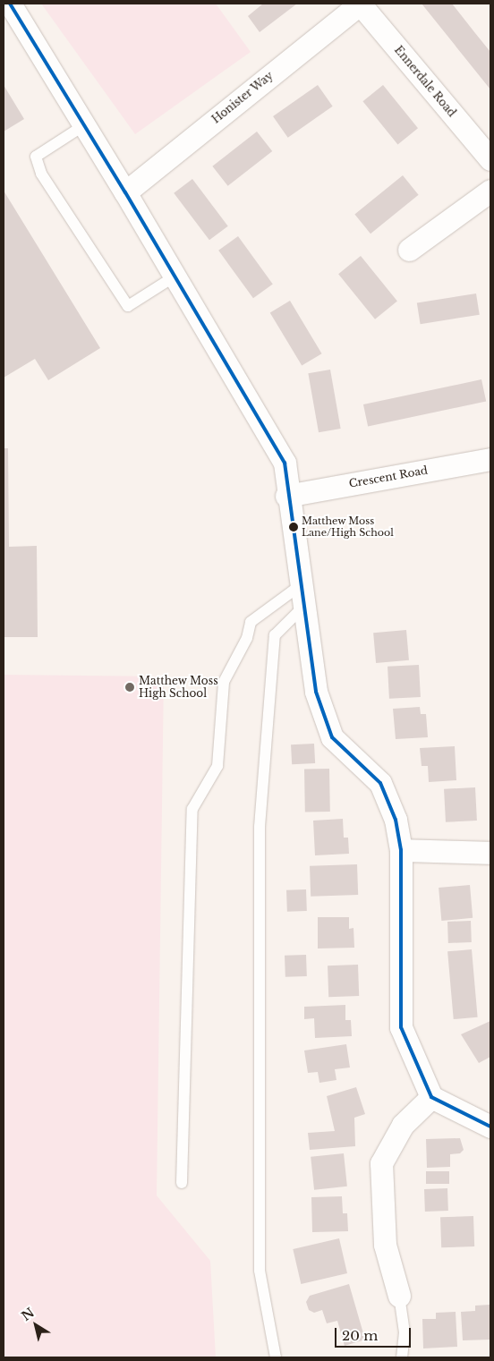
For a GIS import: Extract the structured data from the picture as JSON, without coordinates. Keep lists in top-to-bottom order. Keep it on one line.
{"streets":{"street":["Ennerdale Road","Honister Way","Crescent Road"]},"crossings":[["Ennerdale Road","Honister Way"]],"places":["Matthew Moss Lane/High School","Matthew Moss High School"],"scale_bar":"20 m","north":"top left"}
